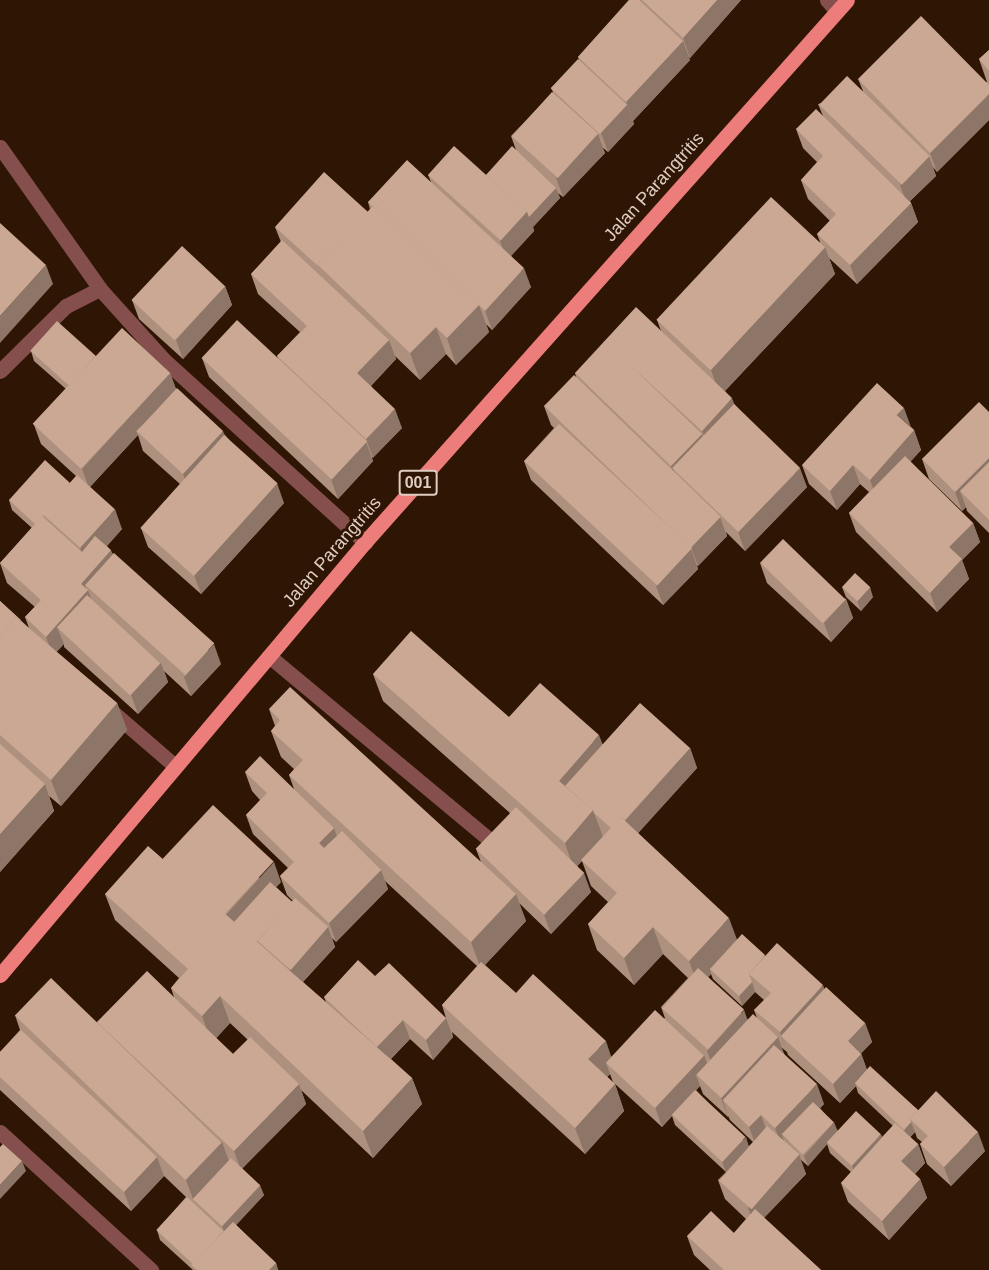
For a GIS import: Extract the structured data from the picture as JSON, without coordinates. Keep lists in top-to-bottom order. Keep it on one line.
{"streets":{"main road":["Jalan Parangtritis","001"]}}
